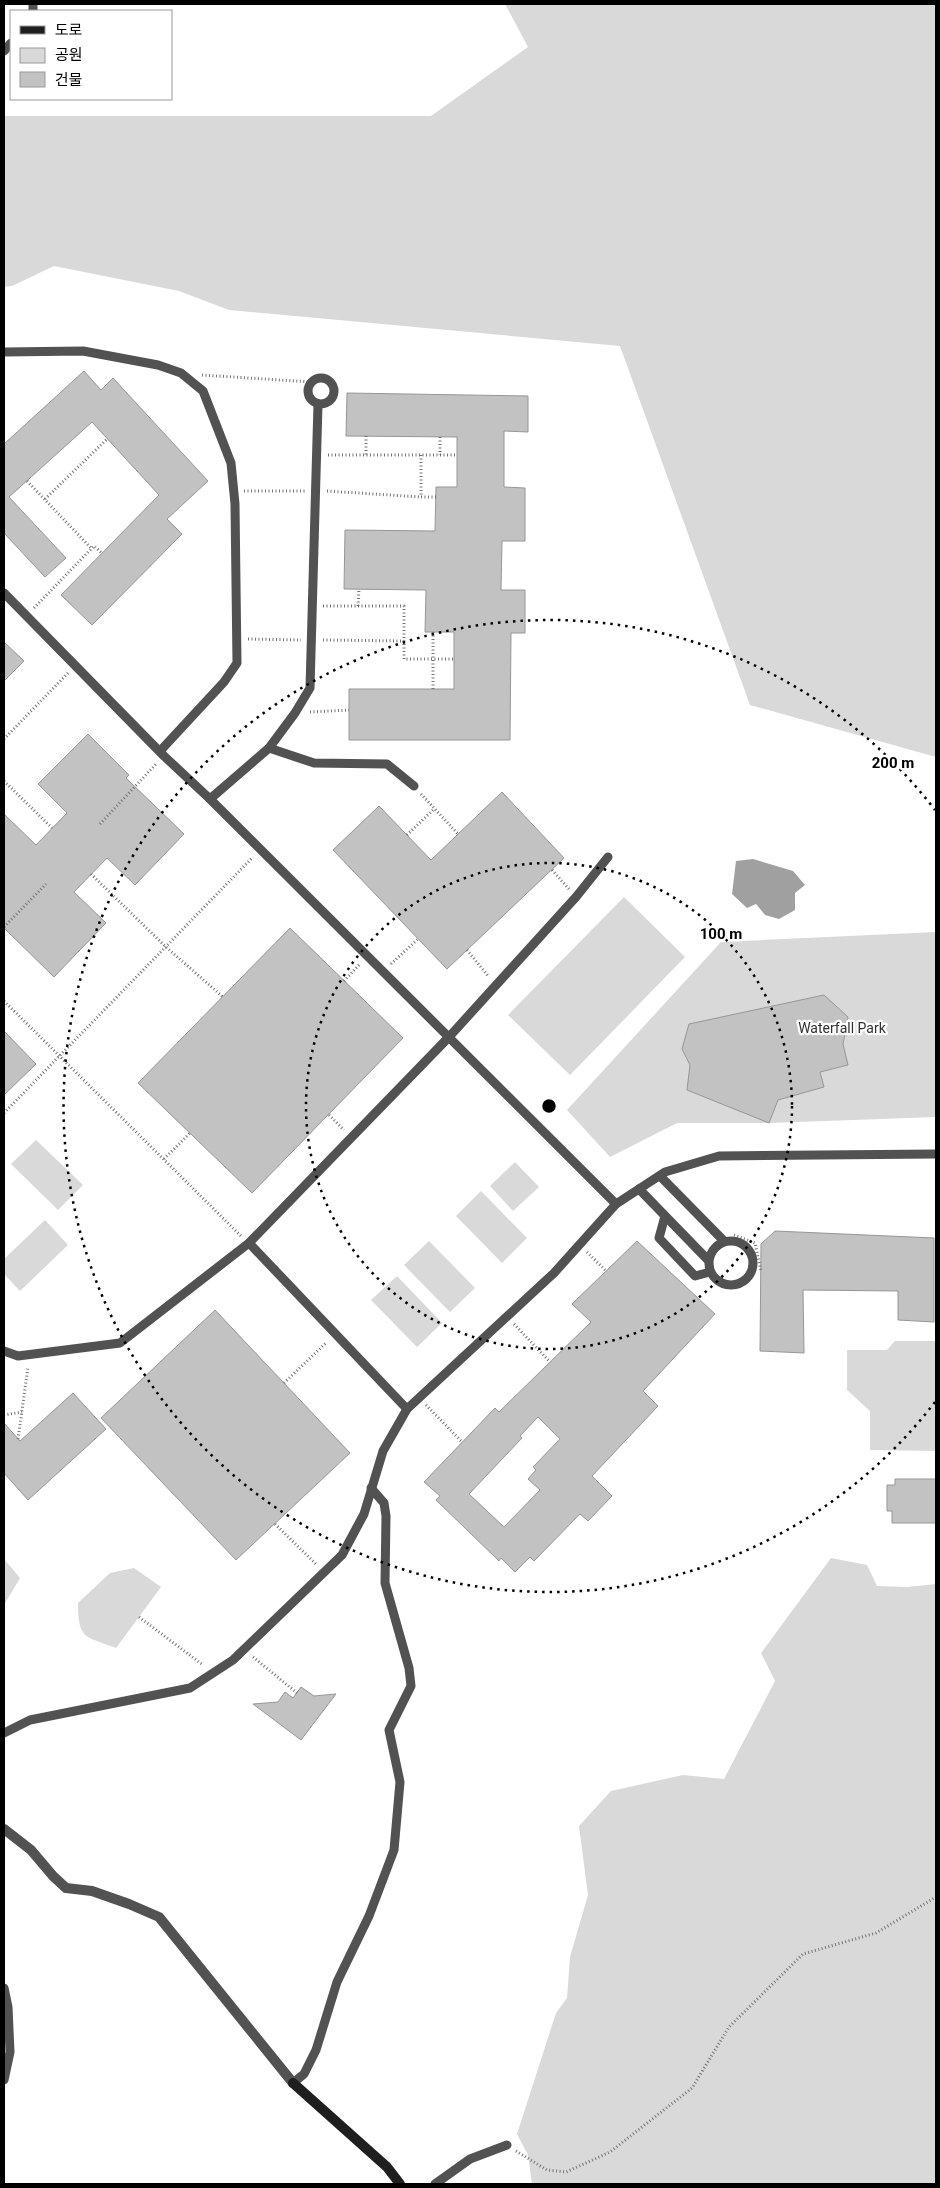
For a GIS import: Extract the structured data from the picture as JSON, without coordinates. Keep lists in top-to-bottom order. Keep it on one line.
{"parks":["Waterfall Park"],"legend":["도로","공원","건물"],"rings":["200 m","100 m"]}
